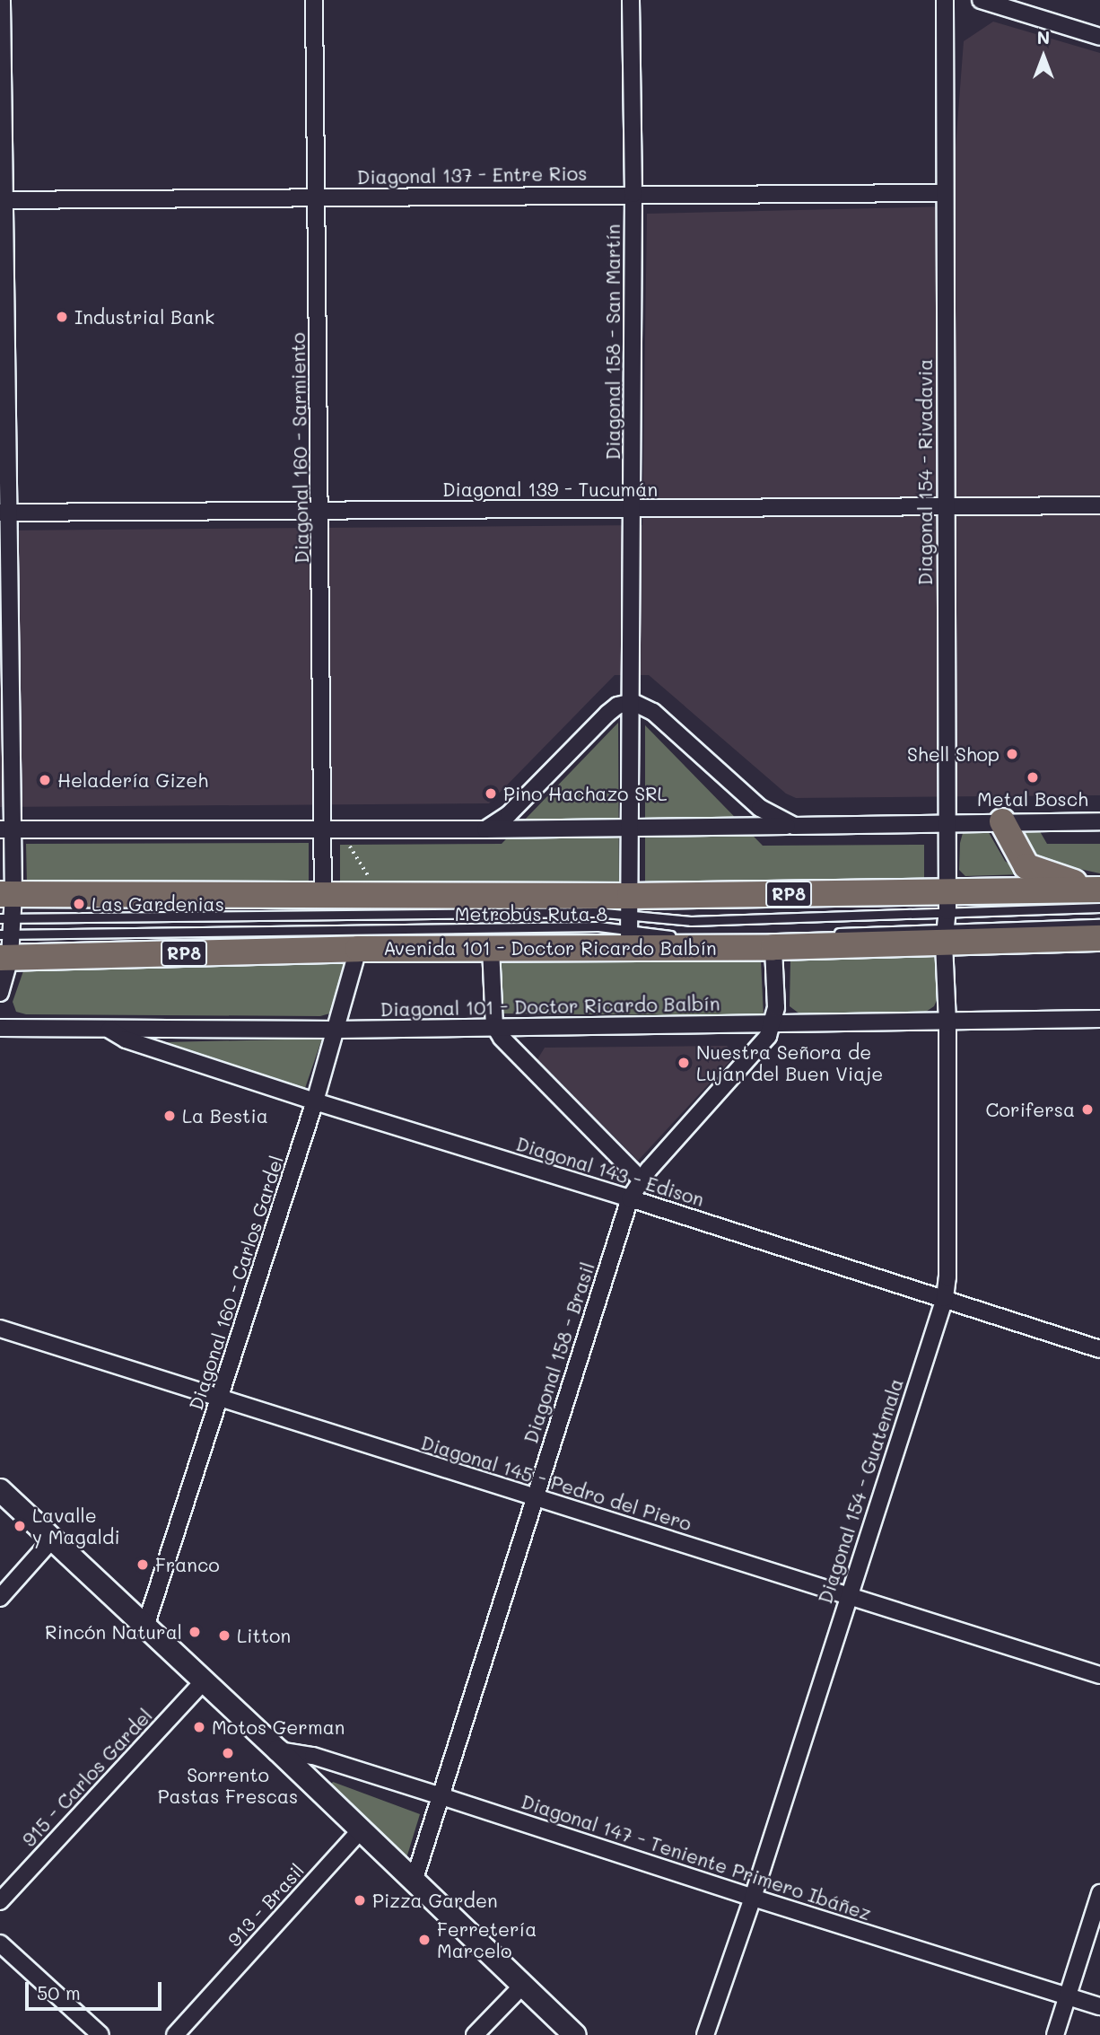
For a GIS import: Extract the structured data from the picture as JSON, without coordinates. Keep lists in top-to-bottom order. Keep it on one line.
{"streets":{"main road":["RP8","Avenida 101 - Doctor Ricardo Balbín"],"street":["Diagonal 137 - Entre Rios","Diagonal 158 - San Martín","Diagonal 160 - Sarmiento","Diagonal 154 - Rivadavia","Diagonal 139 - Tucumán","Diagonal 101 - Doctor Ricardo Balbín","Diagonal 143 - Edison","Diagonal 160 - Carlos Gardel","Diagonal 158 - Brasil","Diagonal 145 - Pedro del Piero","Diagonal 154 - Guatemala","915 - Carlos Gardel","Diagonal 147 - Teniente Primero Ibáñez","913 - Brasil"],"lane":["Metrobús Ruta 8"]},"crossings":[["Diagonal 137 - Entre Rios","Diagonal 158 - San Martín"],["Diagonal 137 - Entre Rios","Diagonal 160 - Sarmiento"],["Diagonal 137 - Entre Rios","Diagonal 154 - Rivadavia"],["Diagonal 158 - San Martín","Diagonal 139 - Tucumán"],["Diagonal 158 - San Martín","Metrobús Ruta 8"],["Diagonal 158 - San Martín","Avenida 101 - Doctor Ricardo Balbín"],["Diagonal 160 - Sarmiento","Diagonal 139 - Tucumán"],["Diagonal 160 - Sarmiento","Avenida 101 - Doctor Ricardo Balbín"],["Diagonal 154 - Rivadavia","Diagonal 139 - Tucumán"],["Diagonal 154 - Rivadavia","Avenida 101 - Doctor Ricardo Balbín"],["Diagonal 154 - Rivadavia","Diagonal 154 - Guatemala"],["Metrobús Ruta 8","Avenida 101 - Doctor Ricardo Balbín"],["Avenida 101 - Doctor Ricardo Balbín","Diagonal 160 - Carlos Gardel"],["Avenida 101 - Doctor Ricardo Balbín","Diagonal 158 - Brasil"],["Avenida 101 - Doctor Ricardo Balbín","Diagonal 154 - Guatemala"],["Diagonal 101 - Doctor Ricardo Balbín","Diagonal 143 - Edison"],["Diagonal 101 - Doctor Ricardo Balbín","Diagonal 160 - Carlos Gardel"],["Diagonal 101 - Doctor Ricardo Balbín","Diagonal 158 - Brasil"],["Diagonal 101 - Doctor Ricardo Balbín","Diagonal 154 - Guatemala"],["Diagonal 143 - Edison","Diagonal 160 - Carlos Gardel"],["Diagonal 143 - Edison","Diagonal 158 - Brasil"],["Diagonal 143 - Edison","Diagonal 154 - Guatemala"],["Diagonal 160 - Carlos Gardel","Diagonal 145 - Pedro del Piero"],["Diagonal 158 - Brasil","Diagonal 145 - Pedro del Piero"],["Diagonal 158 - Brasil","Diagonal 147 - Teniente Primero Ibáñez"],["Diagonal 145 - Pedro del Piero","Diagonal 154 - Guatemala"],["Diagonal 154 - Guatemala","Diagonal 147 - Teniente Primero Ibáñez"]],"places":["Industrial Bank","Shell Shop","Metal Bosch","Heladería Gizeh","Pino Hachazo SRL","Las Gardenias","Nuestra Señora de Lujan del Buen Viaje","Corifersa","La Bestia","Lavalle y Magaldi","Franco","Rincón Natural","Litton","Motos German","Sorrento Pastas Frescas","Pizza Garden","Ferretería Marcelo"],"scale_bar":"50 m","north":"top"}
